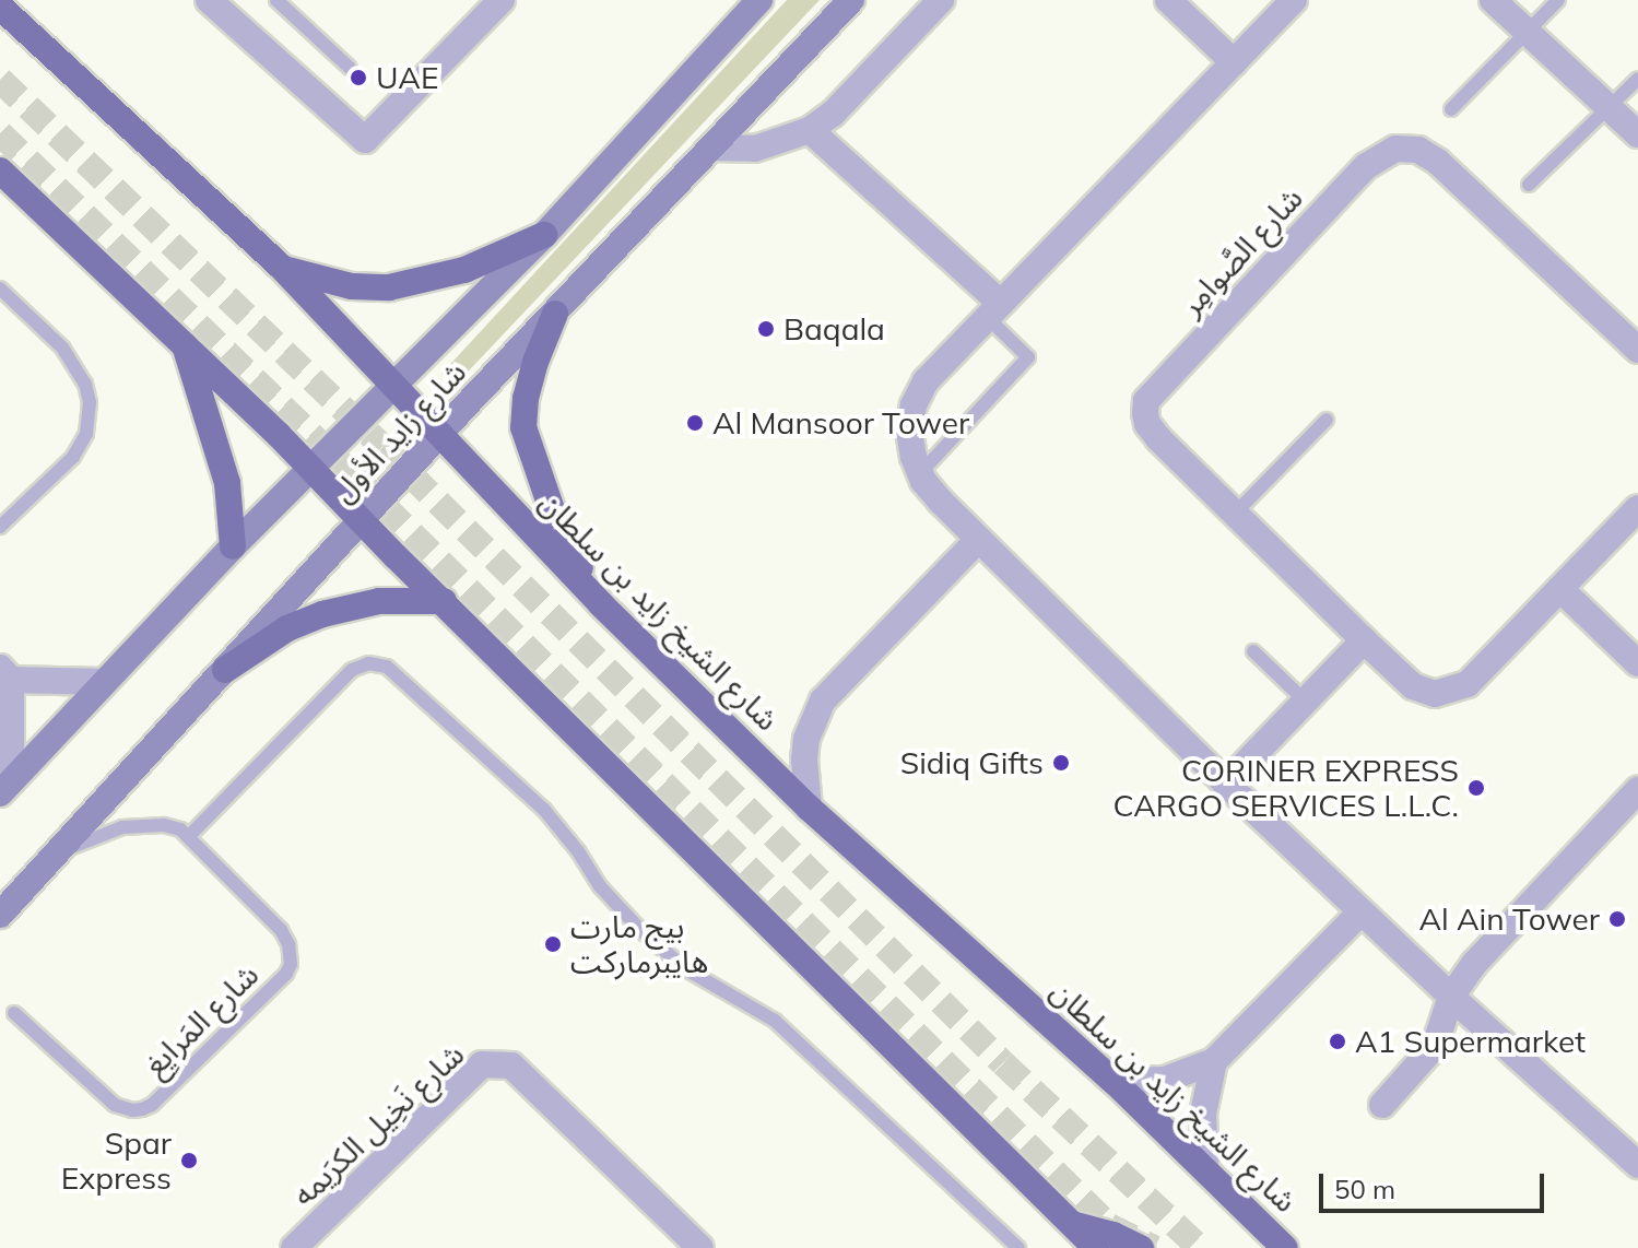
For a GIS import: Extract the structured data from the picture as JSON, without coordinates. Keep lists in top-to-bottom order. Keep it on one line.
{"streets":{"main road":["شارع زايد الأول","شارع الشيخ زايد بن سلطان"],"street":["شارع الصَّوامِر","شارع نَخِيل الكرَيمه"],"lane":["شارع المَرايِغ"]},"crossings":[["شارع زايد الأول","شارع الشيخ زايد بن سلطان"]],"places":["UAE","Baqala","Al Mansoor Tower","Sidiq Gifts","CORINER EXPRESS CARGO SERVICES L.L.C.","Al Ain Tower","بيج مارت هايبرماركت","A1 Supermarket","Spar Express"],"scale_bar":"50 m"}
